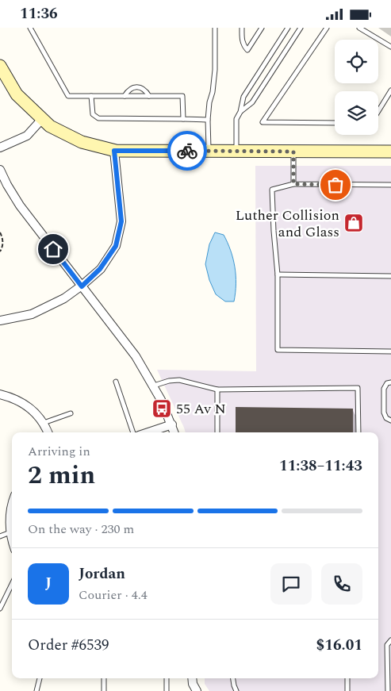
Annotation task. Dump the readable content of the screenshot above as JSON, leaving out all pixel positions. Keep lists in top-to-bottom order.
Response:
{
  "places": {
    "shop": ["Luther Collision and Glass"],
    "bus stop": ["55 Av N"]
  },
  "page": {
    "status": "11:36",
    "heading": ["2 min", "Arriving in", "11:38–11:43"],
    "panel": [
      "Jordan",
      "Courier · 4.4",
      "Order #6539",
      "$16.01"
    ],
    "bar": "On the way · 230 m",
    "round": "J"
  }
}
